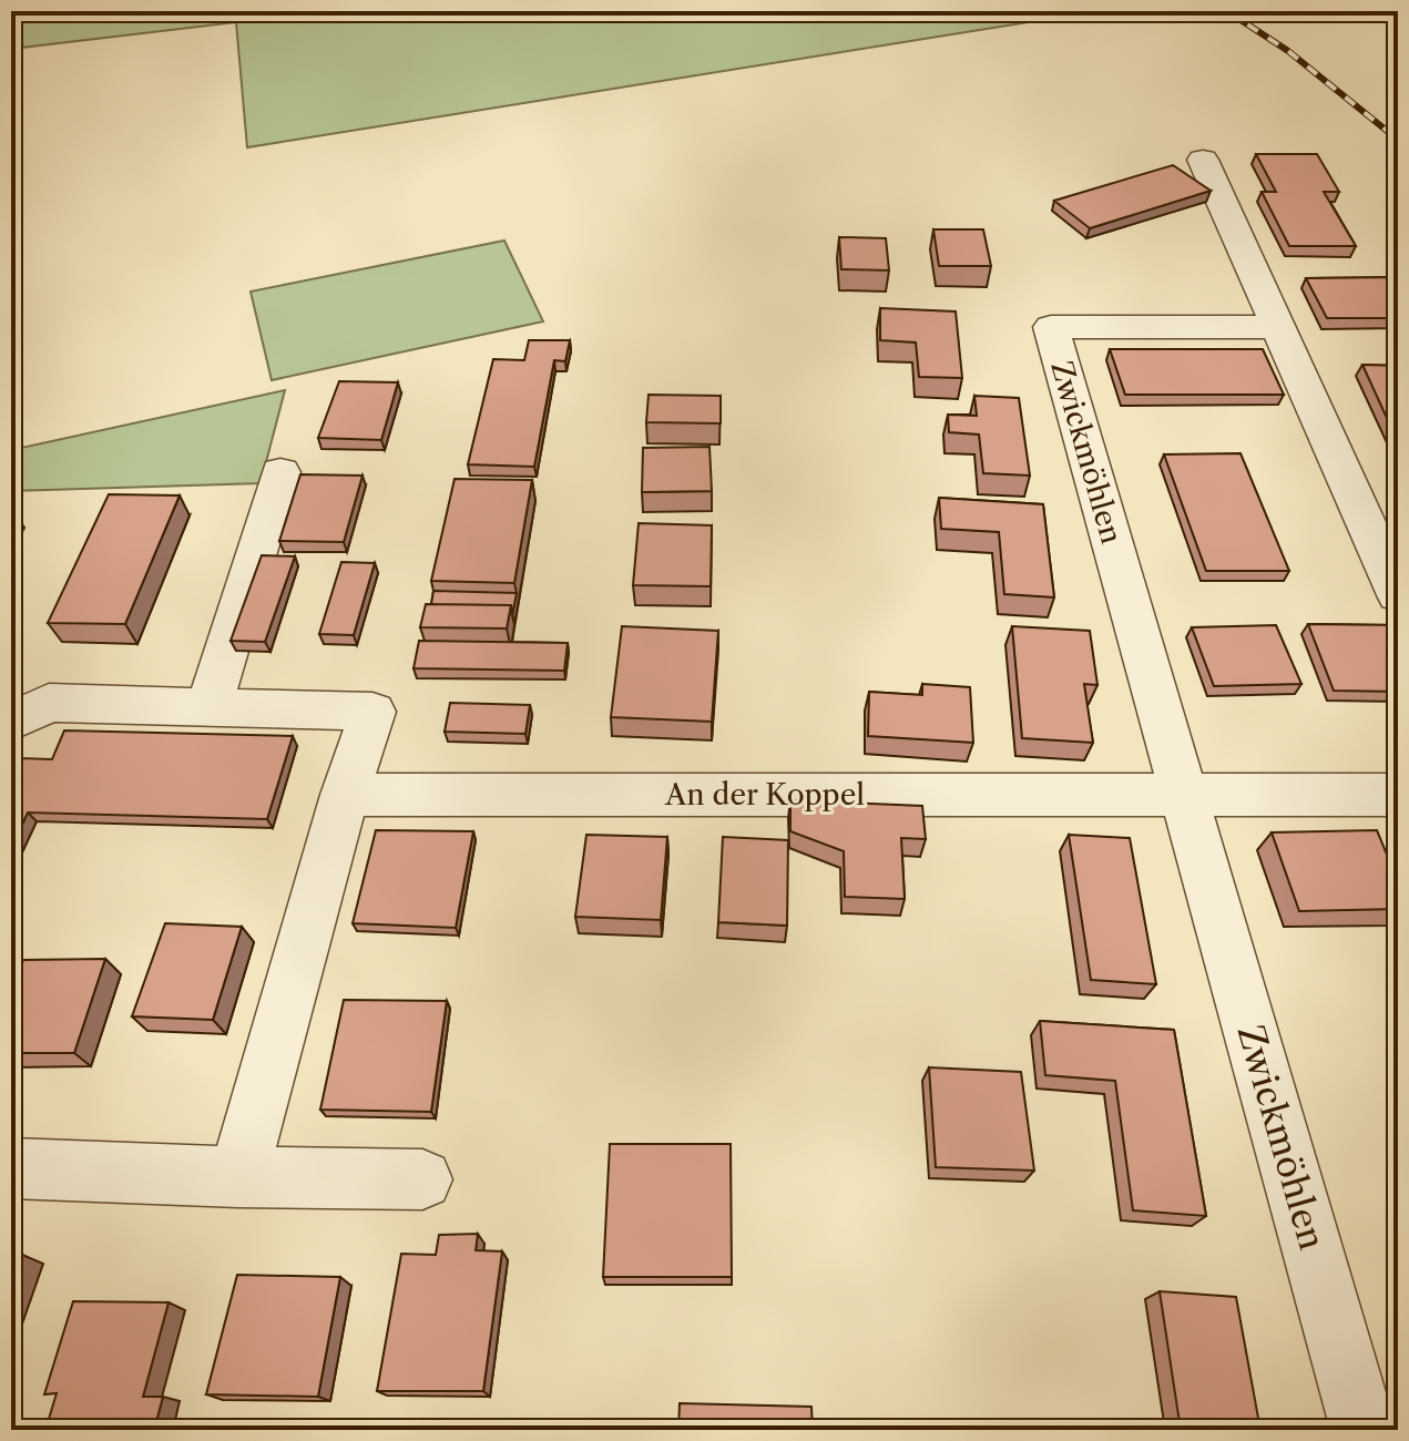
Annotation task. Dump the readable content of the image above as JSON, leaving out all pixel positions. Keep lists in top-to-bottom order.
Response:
{
  "streets": {
    "street": ["Zwickmöhlen", "An der Koppel"]
  },
  "crossings": [
    ["Zwickmöhlen", "An der Koppel"]
  ]
}
